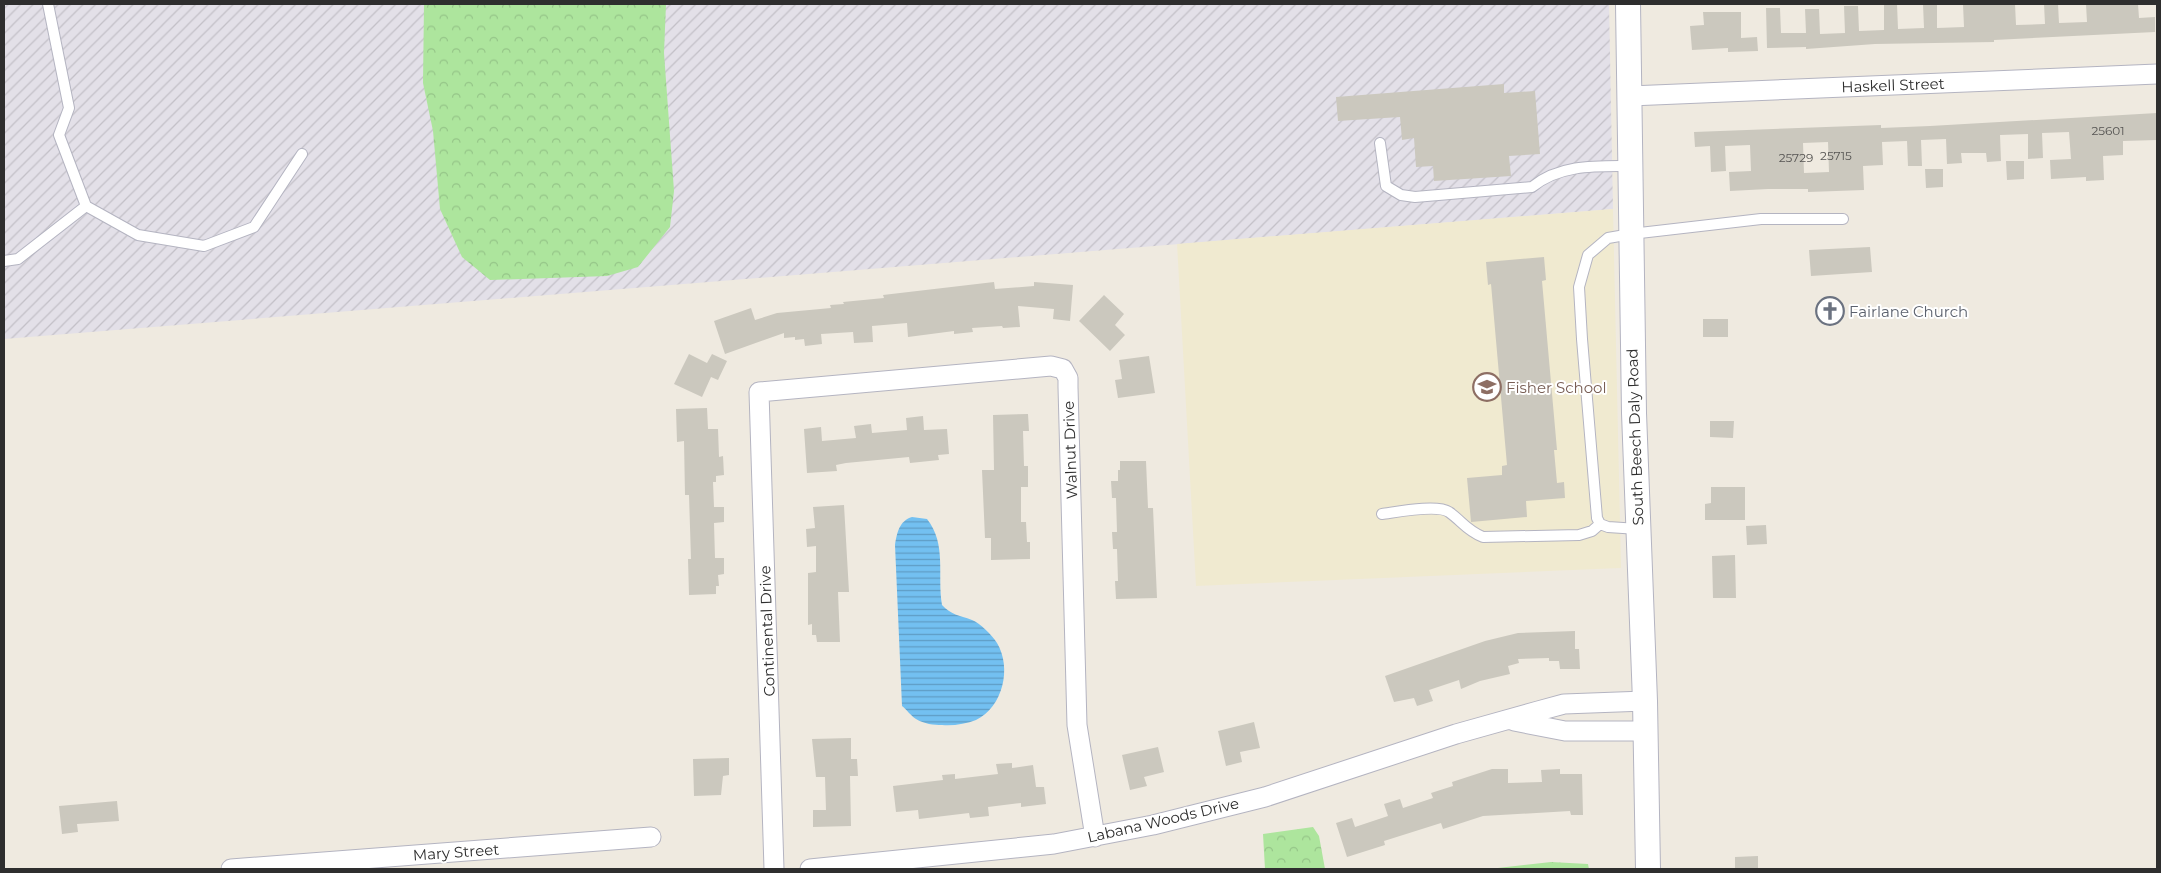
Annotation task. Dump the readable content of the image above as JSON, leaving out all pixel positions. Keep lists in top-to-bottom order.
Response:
{
  "streets": {
    "street": [
      "Haskell Street",
      "South Beech Daly Road",
      "Walnut Drive",
      "Continental Drive",
      "Labana Woods Drive",
      "Mary Street"
    ]
  },
  "crossings": [
    ["Haskell Street", "South Beech Daly Road"],
    ["South Beech Daly Road", "Labana Woods Drive"],
    ["Walnut Drive", "Continental Drive"],
    ["Walnut Drive", "Labana Woods Drive"]
  ],
  "places": {
    "church": ["Fairlane Church"],
    "school or university": ["Fisher School"]
  },
  "house_numbers": ["25601", "25715", "25729"]
}
